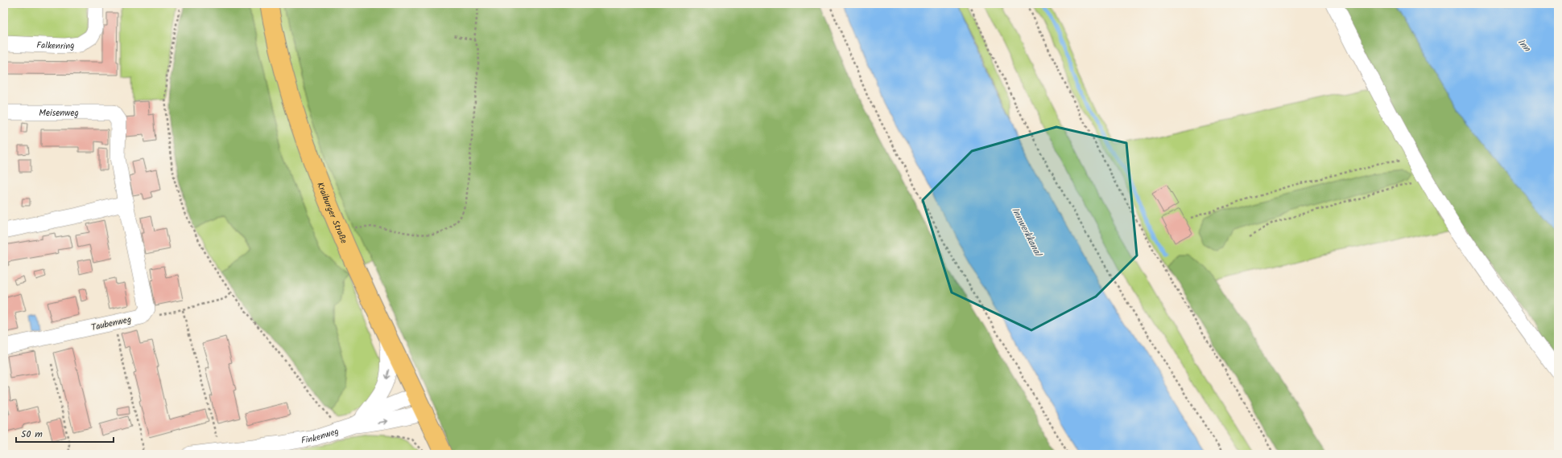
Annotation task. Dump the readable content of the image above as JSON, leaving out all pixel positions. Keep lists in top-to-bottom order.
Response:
{
  "streets": {
    "main road": ["Kraiburger Straße"],
    "street": [
      "Falkenring",
      "Meisenweg",
      "Taubenweg",
      "Finkenweg"
    ]
  },
  "crossings": [
    ["Kraiburger Straße", "Finkenweg"]
  ],
  "water": ["Inn", "Innwerkkanal"],
  "scale_bar": "50 m"
}
